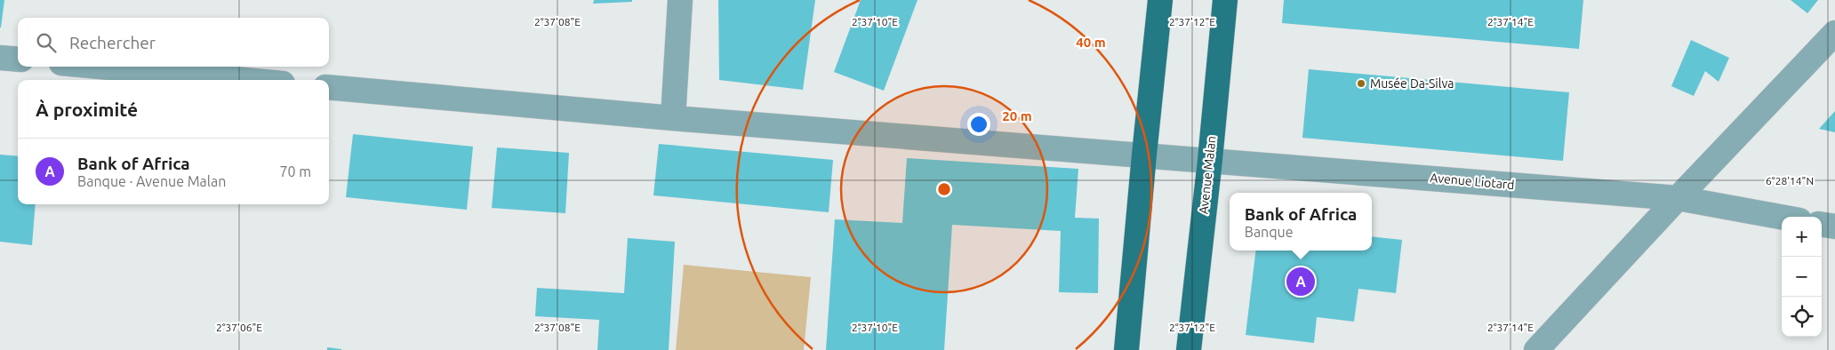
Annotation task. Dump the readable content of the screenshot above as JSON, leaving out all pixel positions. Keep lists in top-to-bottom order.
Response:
{
  "streets": {
    "main road": ["Avenue Malan"],
    "street": ["Avenue Liotard"]
  },
  "crossings": [
    ["Avenue Malan", "Avenue Liotard"]
  ],
  "places": ["Musée Da-Silva"],
  "page": {
    "search": "Rechercher",
    "heading": "À proximité",
    "list": [
      {
        "mark": "A",
        "name": "Bank of Africa",
        "note": "Banque · Avenue Malan",
        "value": "70 m"
      }
    ],
    "popup": ["Bank of Africa", "Banque"],
    "map_buttons": ["+", "−"],
    "pins": "A"
  },
  "coordinates": [
    "2°37'08\"E",
    "2°37'10\"E",
    "2°37'12\"E",
    "2°37'14\"E",
    "6°28'14\"N",
    "2°37'06\"E"
  ],
  "rings": ["40 m", "20 m"]
}
